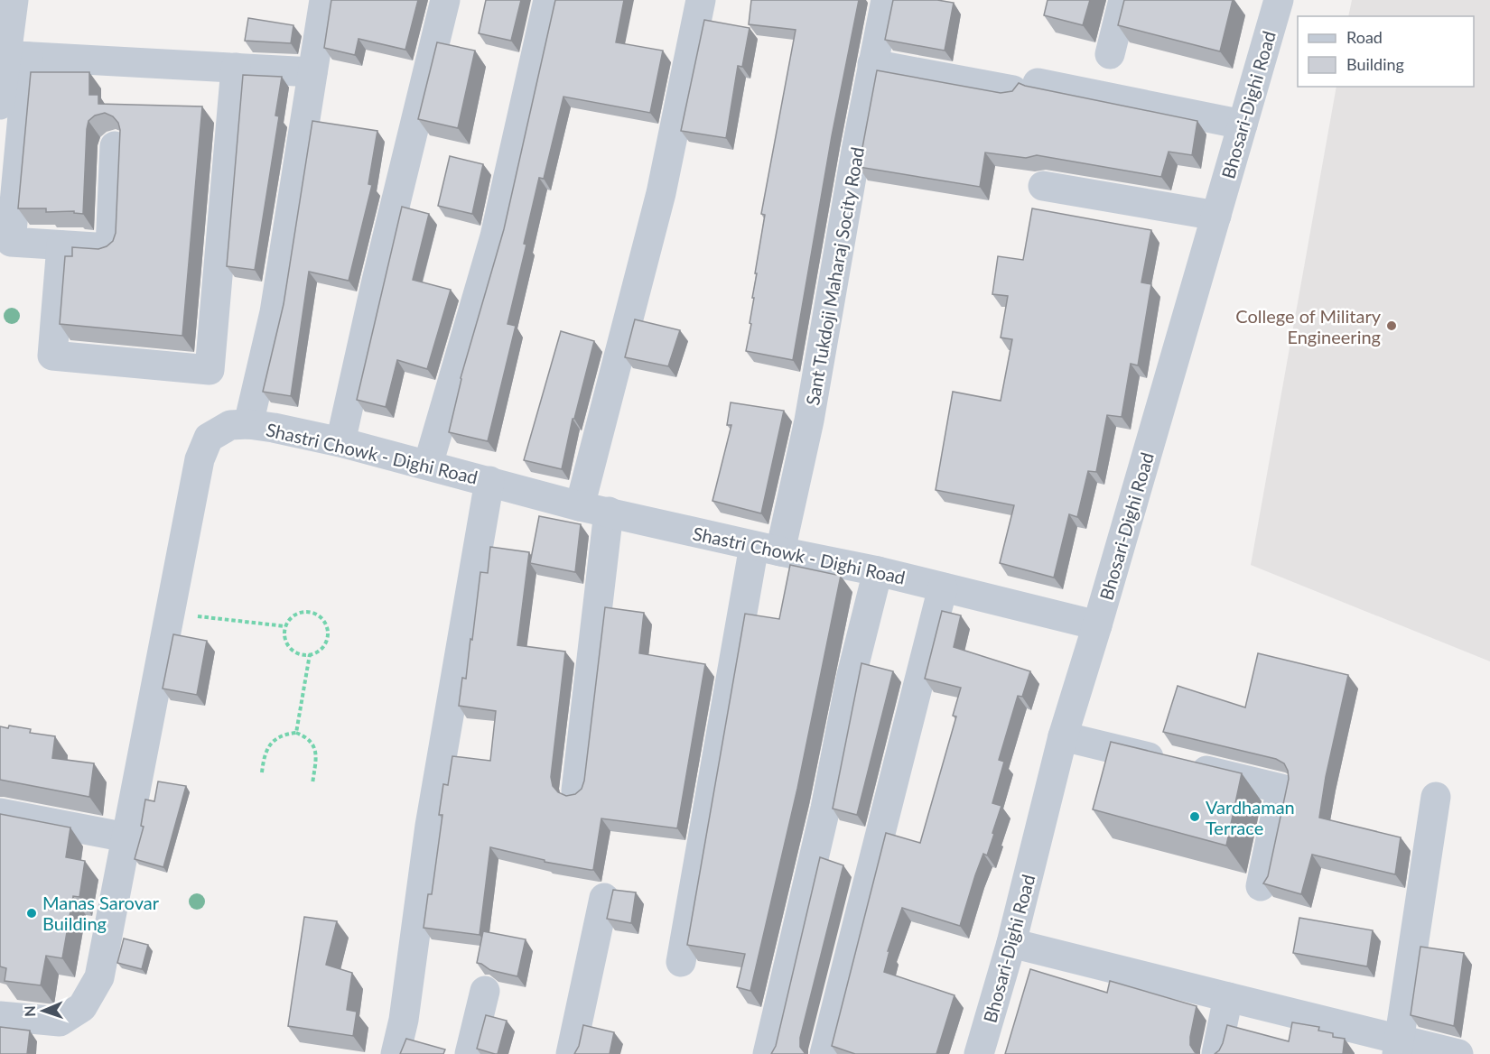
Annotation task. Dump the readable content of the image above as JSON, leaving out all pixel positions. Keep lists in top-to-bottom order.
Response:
{
  "streets": {
    "street": ["Bhosari-Dighi Road", "Sant Tukdoji Maharaj Socity Road", "Shastri Chowk - Dighi Road"]
  },
  "crossings": [
    ["Bhosari-Dighi Road", "Shastri Chowk - Dighi Road"],
    ["Sant Tukdoji Maharaj Socity Road", "Shastri Chowk - Dighi Road"]
  ],
  "places": ["College of Military Engineering", "Vardhaman Terrace", "Manas Sarovar Building"],
  "legend": ["Road", "Building"],
  "north": "left"
}
